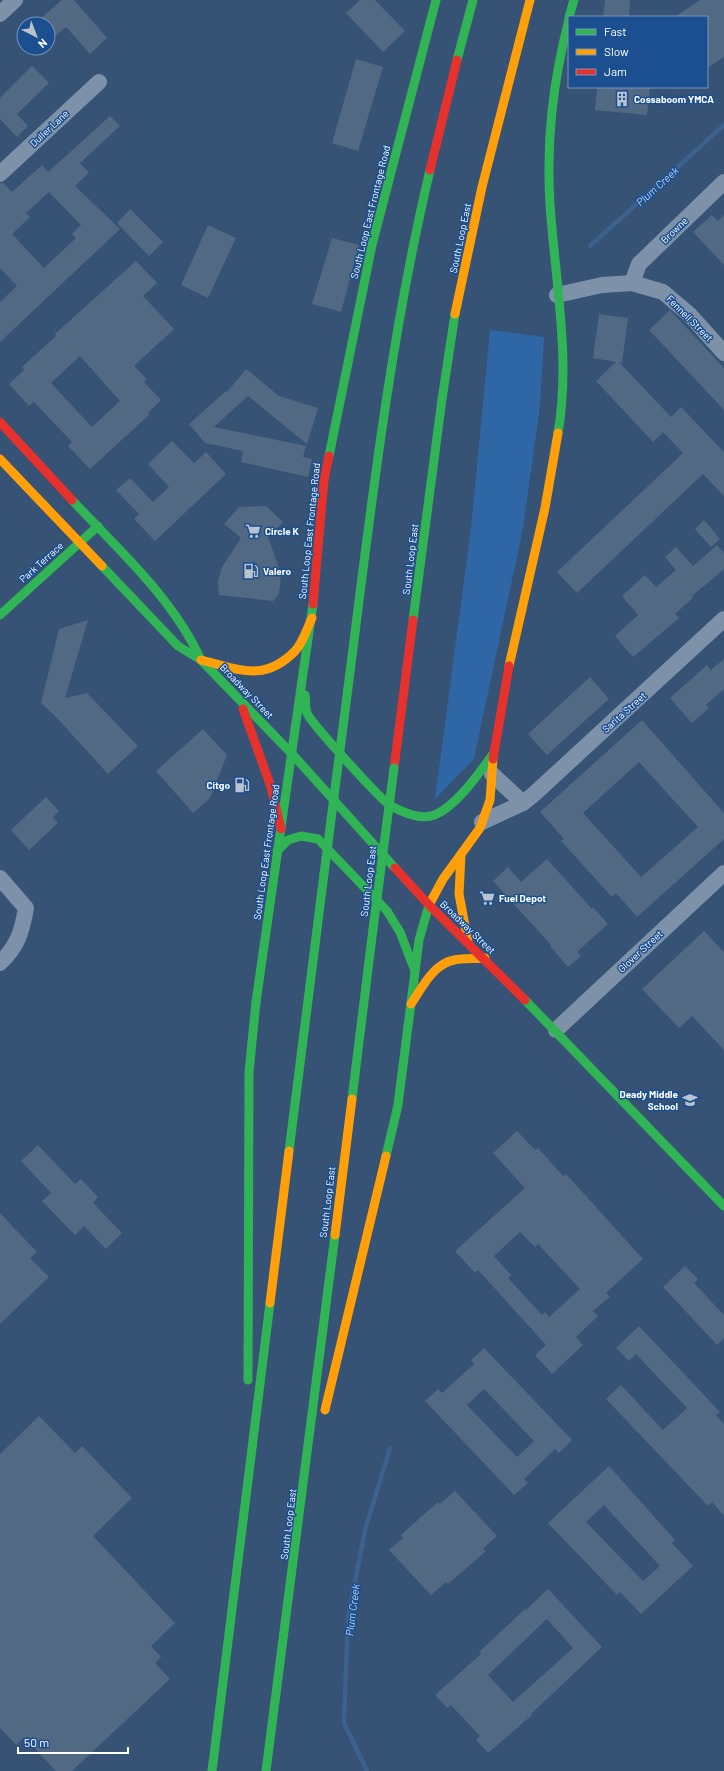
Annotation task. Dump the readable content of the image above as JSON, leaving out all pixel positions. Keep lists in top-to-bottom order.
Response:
{
  "streets": {
    "main road": [
      "South Loop East Frontage Road",
      "South Loop East",
      "Park Terrace",
      "Broadway Street"
    ],
    "street": [
      "Duller Lane",
      "Browne",
      "Fennell Street",
      "Sarita Street",
      "Glover Street"
    ]
  },
  "crossings": [
    ["South Loop East Frontage Road", "Broadway Street"],
    ["Browne", "Fennell Street"],
    ["Park Terrace", "Broadway Street"],
    ["Broadway Street", "Glover Street"]
  ],
  "water": ["Plum Creek"],
  "places": {
    "building": ["Cossaboom YMCA"],
    "supermarket": ["Circle K", "Fuel Depot"],
    "fuel station": ["Valero", "Citgo"],
    "school or university": ["Deady Middle School"]
  },
  "legend": ["Fast", "Slow", "Jam"],
  "scale_bar": "50 m",
  "north": "bottom right"
}
